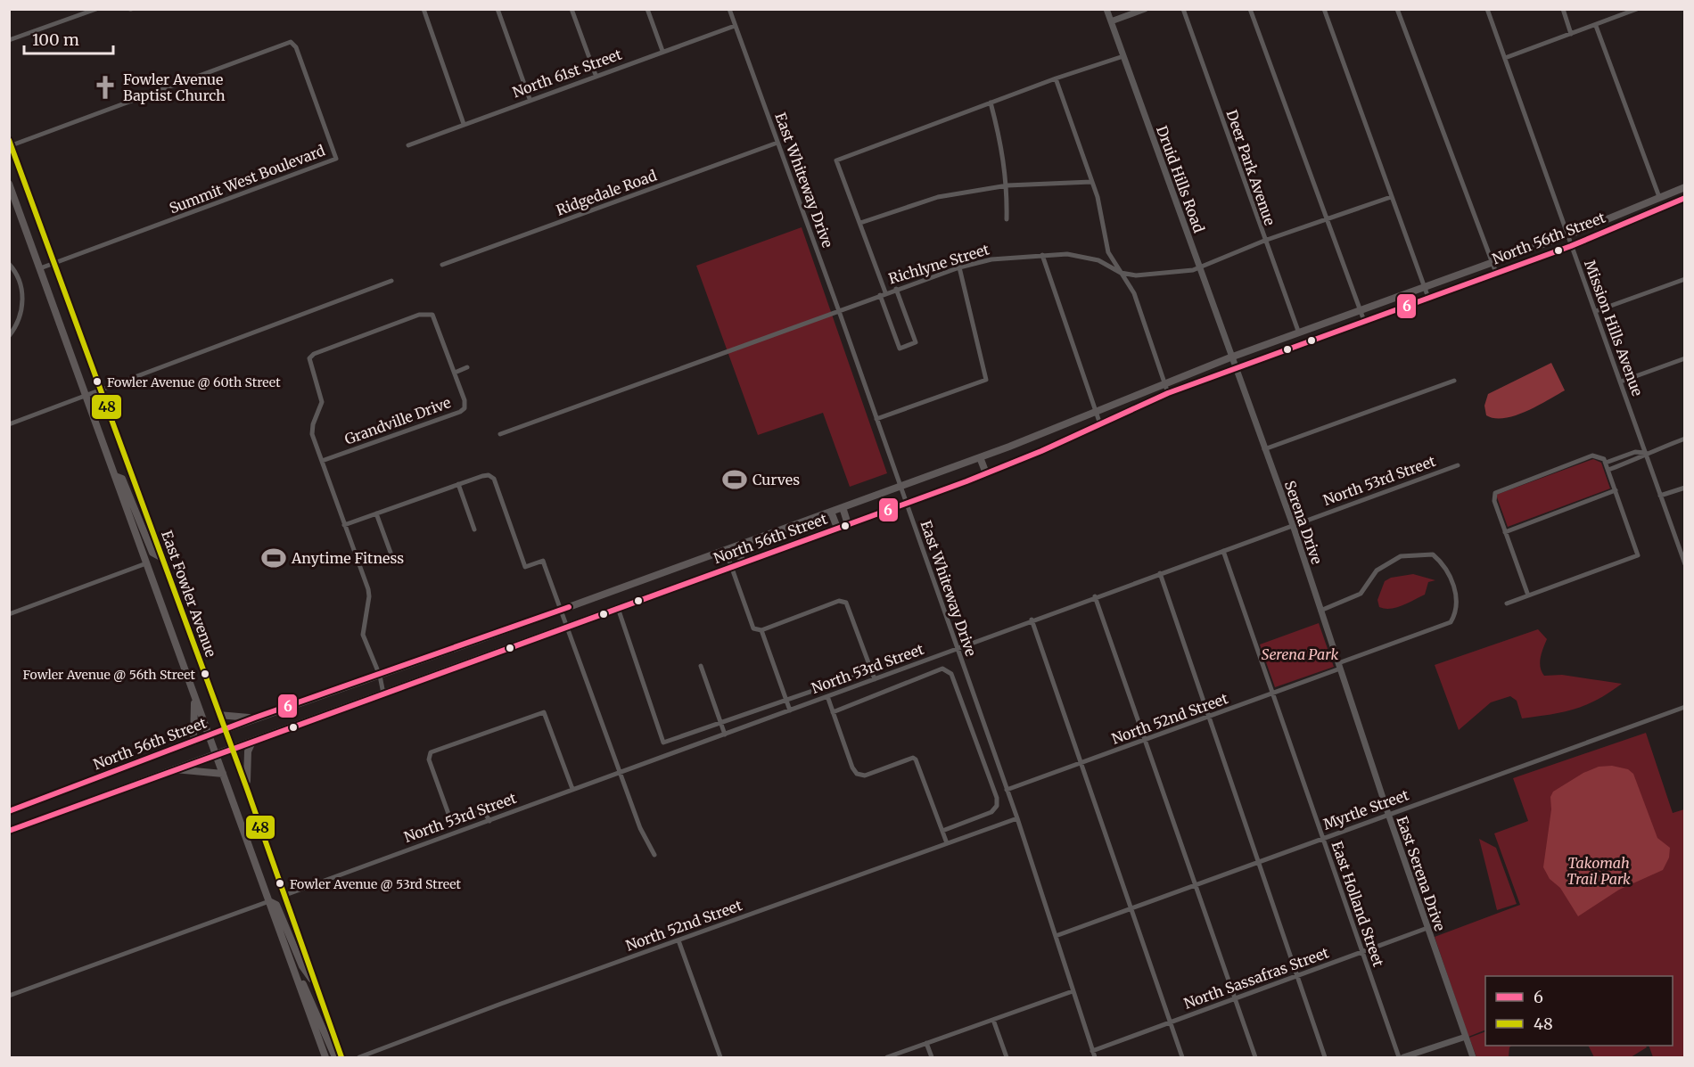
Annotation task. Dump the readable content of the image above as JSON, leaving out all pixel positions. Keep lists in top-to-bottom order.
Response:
{
  "streets": {
    "main road": ["North 56th Street", "East Fowler Avenue"],
    "street": [
      "North 61st Street",
      "Deer Park Avenue",
      "Summit West Boulevard",
      "Druid Hills Road",
      "East Whiteway Drive",
      "Ridgedale Road",
      "Richlyne Street",
      "Mission Hills Avenue",
      "Grandville Drive",
      "North 53rd Street",
      "Serena Drive",
      "North 52nd Street",
      "Myrtle Street",
      "East Serena Drive",
      "East Holland Street",
      "North Sassafras Street"
    ]
  },
  "crossings": [
    ["North 61st Street", "East Whiteway Drive"],
    ["Deer Park Avenue", "North 56th Street"],
    ["Deer Park Avenue", "Richlyne Street"],
    ["Summit West Boulevard", "East Fowler Avenue"],
    ["Druid Hills Road", "North 56th Street"],
    ["Druid Hills Road", "Richlyne Street"],
    ["Druid Hills Road", "Serena Drive"],
    ["East Whiteway Drive", "Ridgedale Road"],
    ["East Whiteway Drive", "North 56th Street"],
    ["East Whiteway Drive", "Richlyne Street"],
    ["East Whiteway Drive", "North 53rd Street"],
    ["East Whiteway Drive", "North 52nd Street"],
    ["East Whiteway Drive", "Myrtle Street"],
    ["East Whiteway Drive", "North Sassafras Street"],
    ["North 56th Street", "Mission Hills Avenue"],
    ["North 56th Street", "Grandville Drive"],
    ["North 56th Street", "Serena Drive"],
    ["North 56th Street", "East Fowler Avenue"],
    ["North 53rd Street", "Serena Drive"],
    ["North 53rd Street", "East Fowler Avenue"],
    ["North 53rd Street", "East Holland Street"],
    ["Serena Drive", "North 52nd Street"],
    ["Serena Drive", "East Serena Drive"],
    ["North 52nd Street", "East Holland Street"],
    ["Myrtle Street", "East Serena Drive"],
    ["Myrtle Street", "East Holland Street"],
    ["East Serena Drive", "North Sassafras Street"],
    ["East Holland Street", "North Sassafras Street"]
  ],
  "parks": ["Serena Park", "Takomah Trail Park"],
  "places": {
    "church": ["Fowler Avenue Baptist Church"],
    "other": ["Fowler Avenue @ 60th Street", "Fowler Avenue @ 56th Street", "Fowler Avenue @ 53rd Street"],
    "sports": ["Curves", "Anytime Fitness"]
  },
  "lines": ["transit line 48", "transit line 6"],
  "legend": ["6", "48"],
  "scale_bar": "100 m"
}
